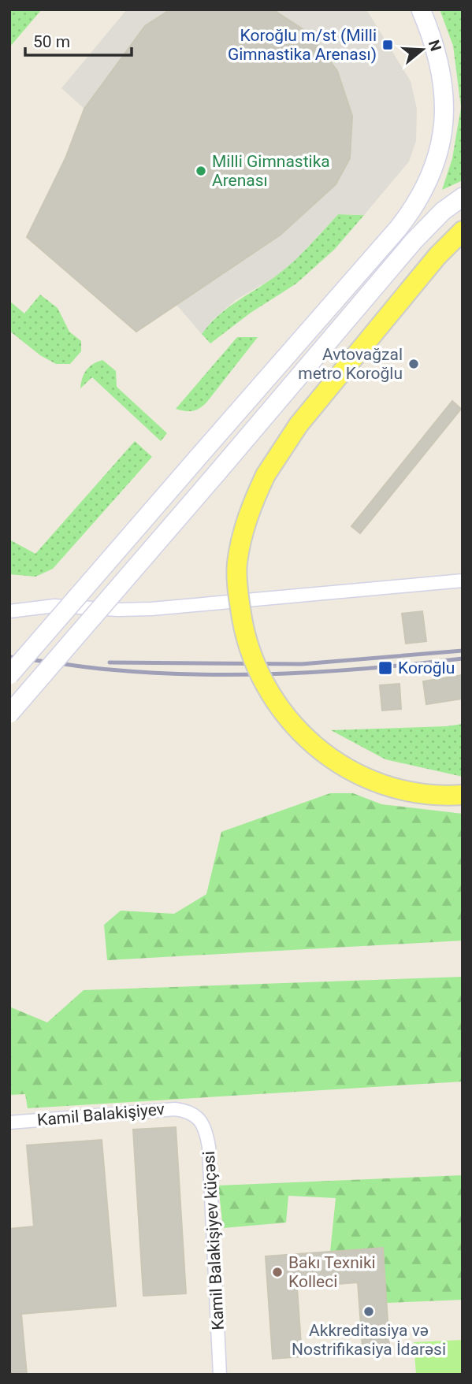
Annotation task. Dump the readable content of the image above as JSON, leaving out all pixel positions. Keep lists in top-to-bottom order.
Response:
{
  "streets": {
    "street": ["Kamil Balakişiyev", "Kamil Balakişiyev küçəsi"]
  },
  "crossings": [
    ["Kamil Balakişiyev", "Kamil Balakişiyev küçəsi"]
  ],
  "places": {
    "transit": ["Koroğlu m/st (Milli Gimnastika Arenası)", "Koroğlu"],
    "other": [
      "Milli Gimnastika Arenası",
      "Avtovağzal metro Koroğlu",
      "Bakı Texniki Kolleci",
      "Akkreditasiya və Nostrifikasiya İdarəsi"
    ]
  },
  "scale_bar": "50 m",
  "north": "right"
}
